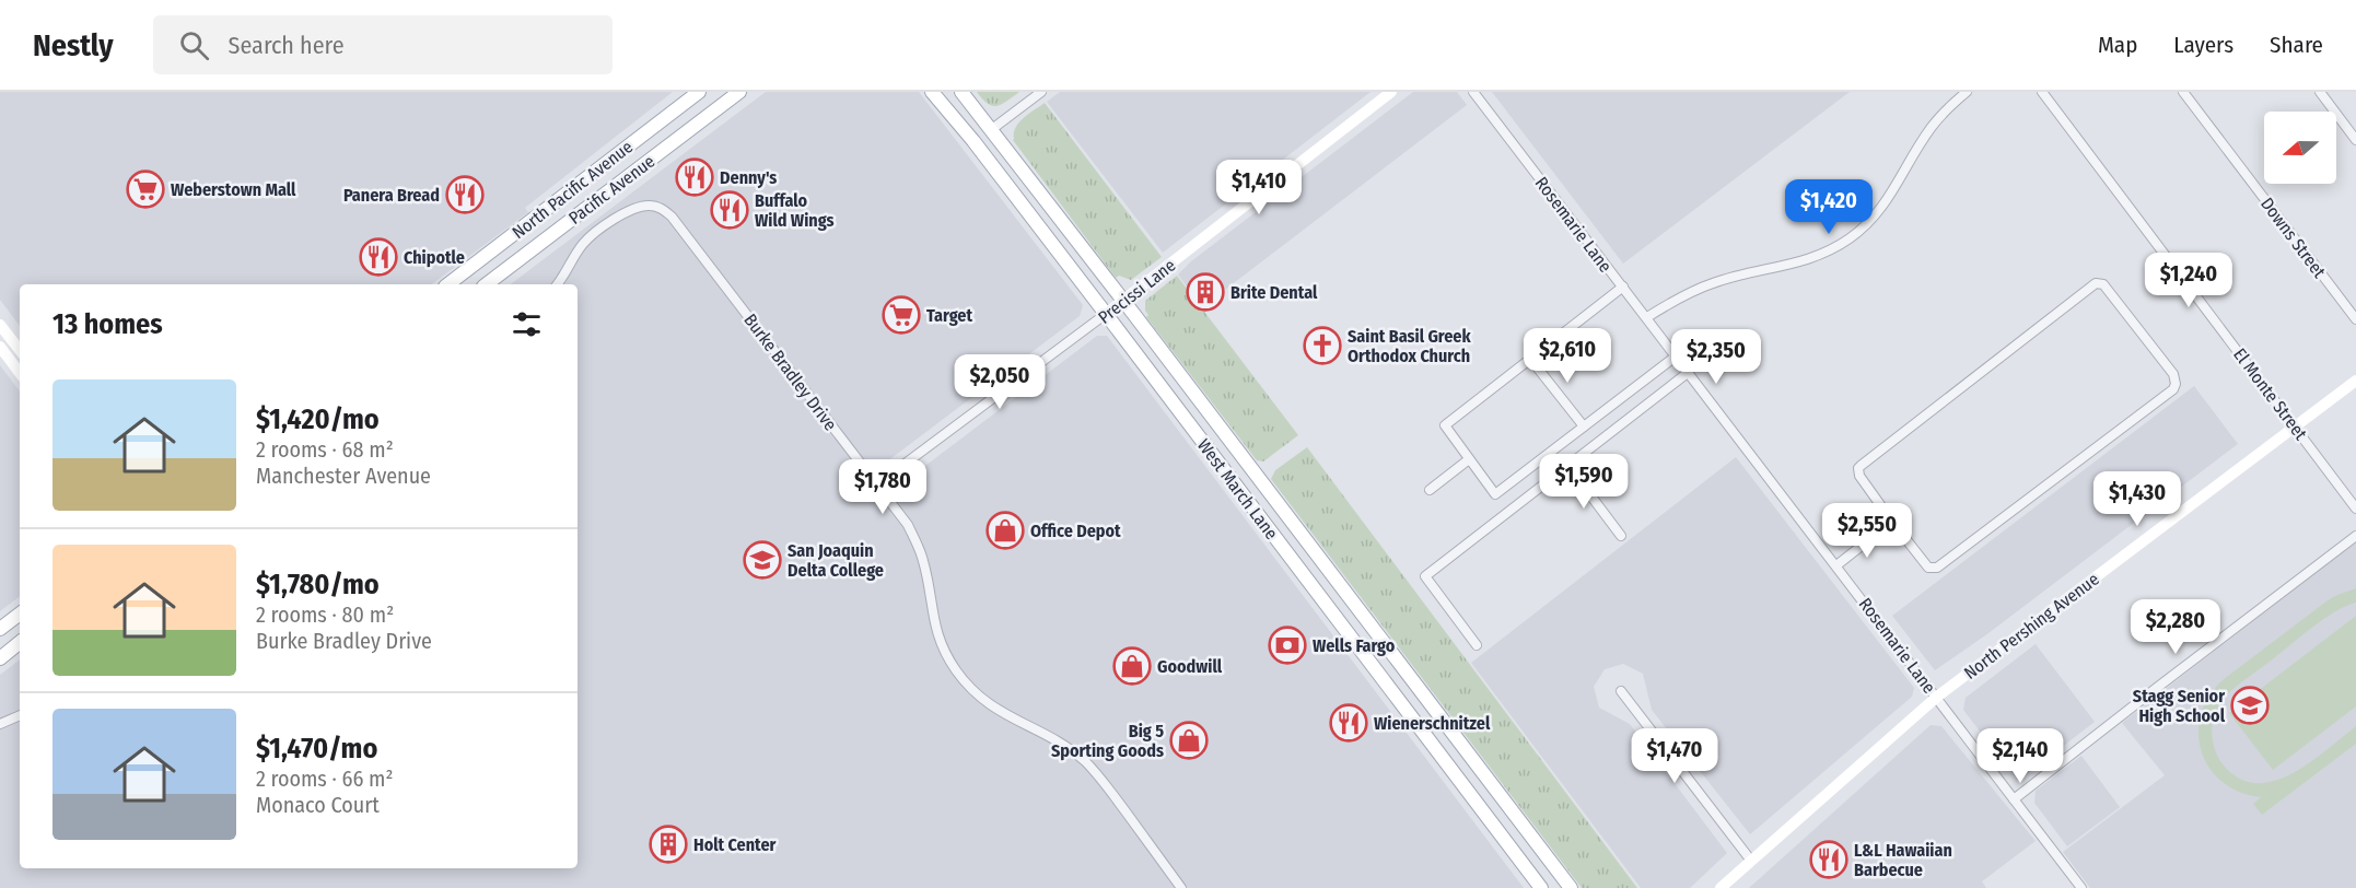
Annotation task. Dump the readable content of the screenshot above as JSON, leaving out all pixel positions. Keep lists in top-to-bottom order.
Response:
{
  "streets": {
    "main road": [
      "North Pacific Avenue",
      "Pacific Avenue",
      "Precissi Lane",
      "West March Lane",
      "North Pershing Avenue"
    ],
    "street": [
      "Rosemarie Lane",
      "Downs Street",
      "Burke Bradley Drive",
      "El Monte Street"
    ]
  },
  "crossings": [
    ["Rosemarie Lane", "North Pershing Avenue"],
    ["Precissi Lane", "Burke Bradley Drive"],
    ["Precissi Lane", "West March Lane"],
    ["El Monte Street", "North Pershing Avenue"]
  ],
  "places": {
    "restaurant": [
      "Denny's",
      "Panera Bread",
      "Buffalo Wild Wings",
      "Chipotle",
      "Wienerschnitzel",
      "L&L Hawaiian Barbecue"
    ],
    "supermarket": ["Weberstown Mall", "Target"],
    "building": ["Brite Dental", "Holt Center"],
    "church": ["Saint Basil Greek Orthodox Church"],
    "shop": ["Office Depot", "Goodwill", "Big 5 Sporting Goods"],
    "school or university": ["San Joaquin Delta College", "Stagg Senior High School"],
    "bank": ["Wells Fargo"]
  },
  "north": "left",
  "page": {
    "header": "Nestly",
    "search": "Search here",
    "nav": ["Map", "Layers", "Share"],
    "price": [
      "$1,410",
      "$1,420",
      "$1,240",
      "$2,610",
      "$2,350",
      "$2,050",
      "$1,590",
      "$1,780",
      "$1,430",
      "$2,550",
      "$2,280",
      "$1,470",
      "$2,140"
    ],
    "heading": "13 homes",
    "list": [
      {
        "name": "$1,420/mo",
        "note": "2 rooms · 68 m² · Manchester Avenue"
      },
      {
        "name": "$1,780/mo",
        "note": "2 rooms · 80 m² · Burke Bradley Drive"
      },
      {
        "name": "$1,470/mo",
        "note": "2 rooms · 66 m² · Monaco Court"
      }
    ]
  }
}
